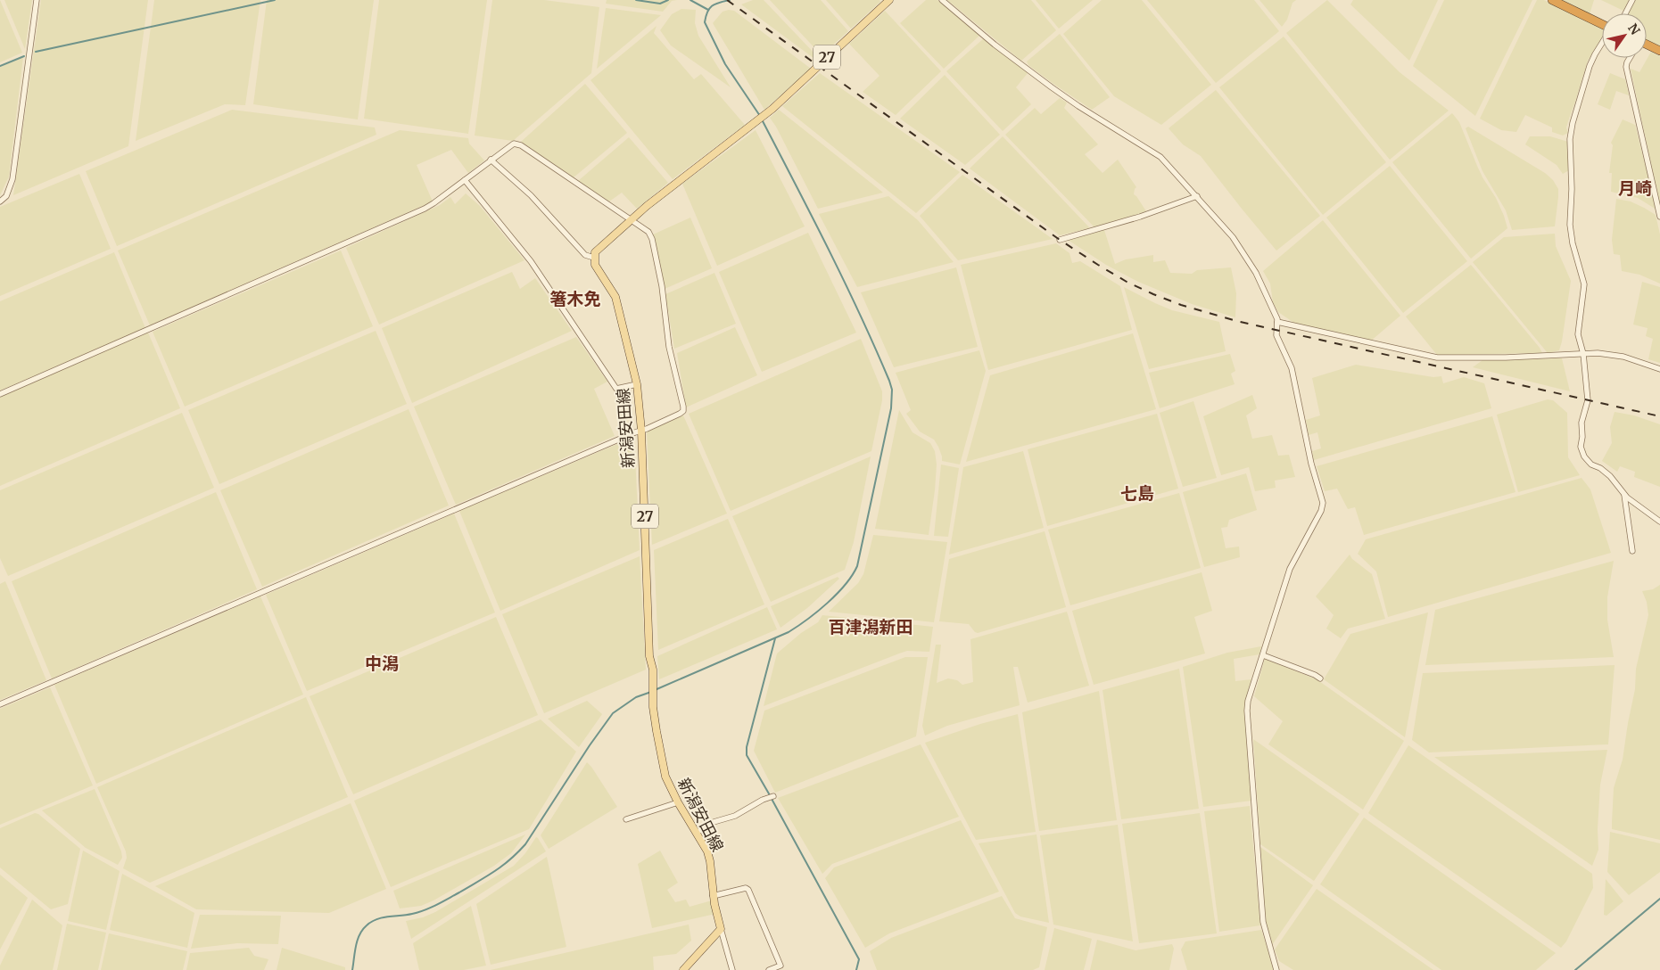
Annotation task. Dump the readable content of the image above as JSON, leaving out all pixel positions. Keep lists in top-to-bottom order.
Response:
{
  "streets": {
    "main road": ["27", "新潟安田線"]
  },
  "crossings": [
    ["27", "新潟安田線"]
  ],
  "districts": [
    "月崎",
    "箸木免",
    "七島",
    "百津潟新田",
    "中潟"
  ],
  "north": "top right"
}
